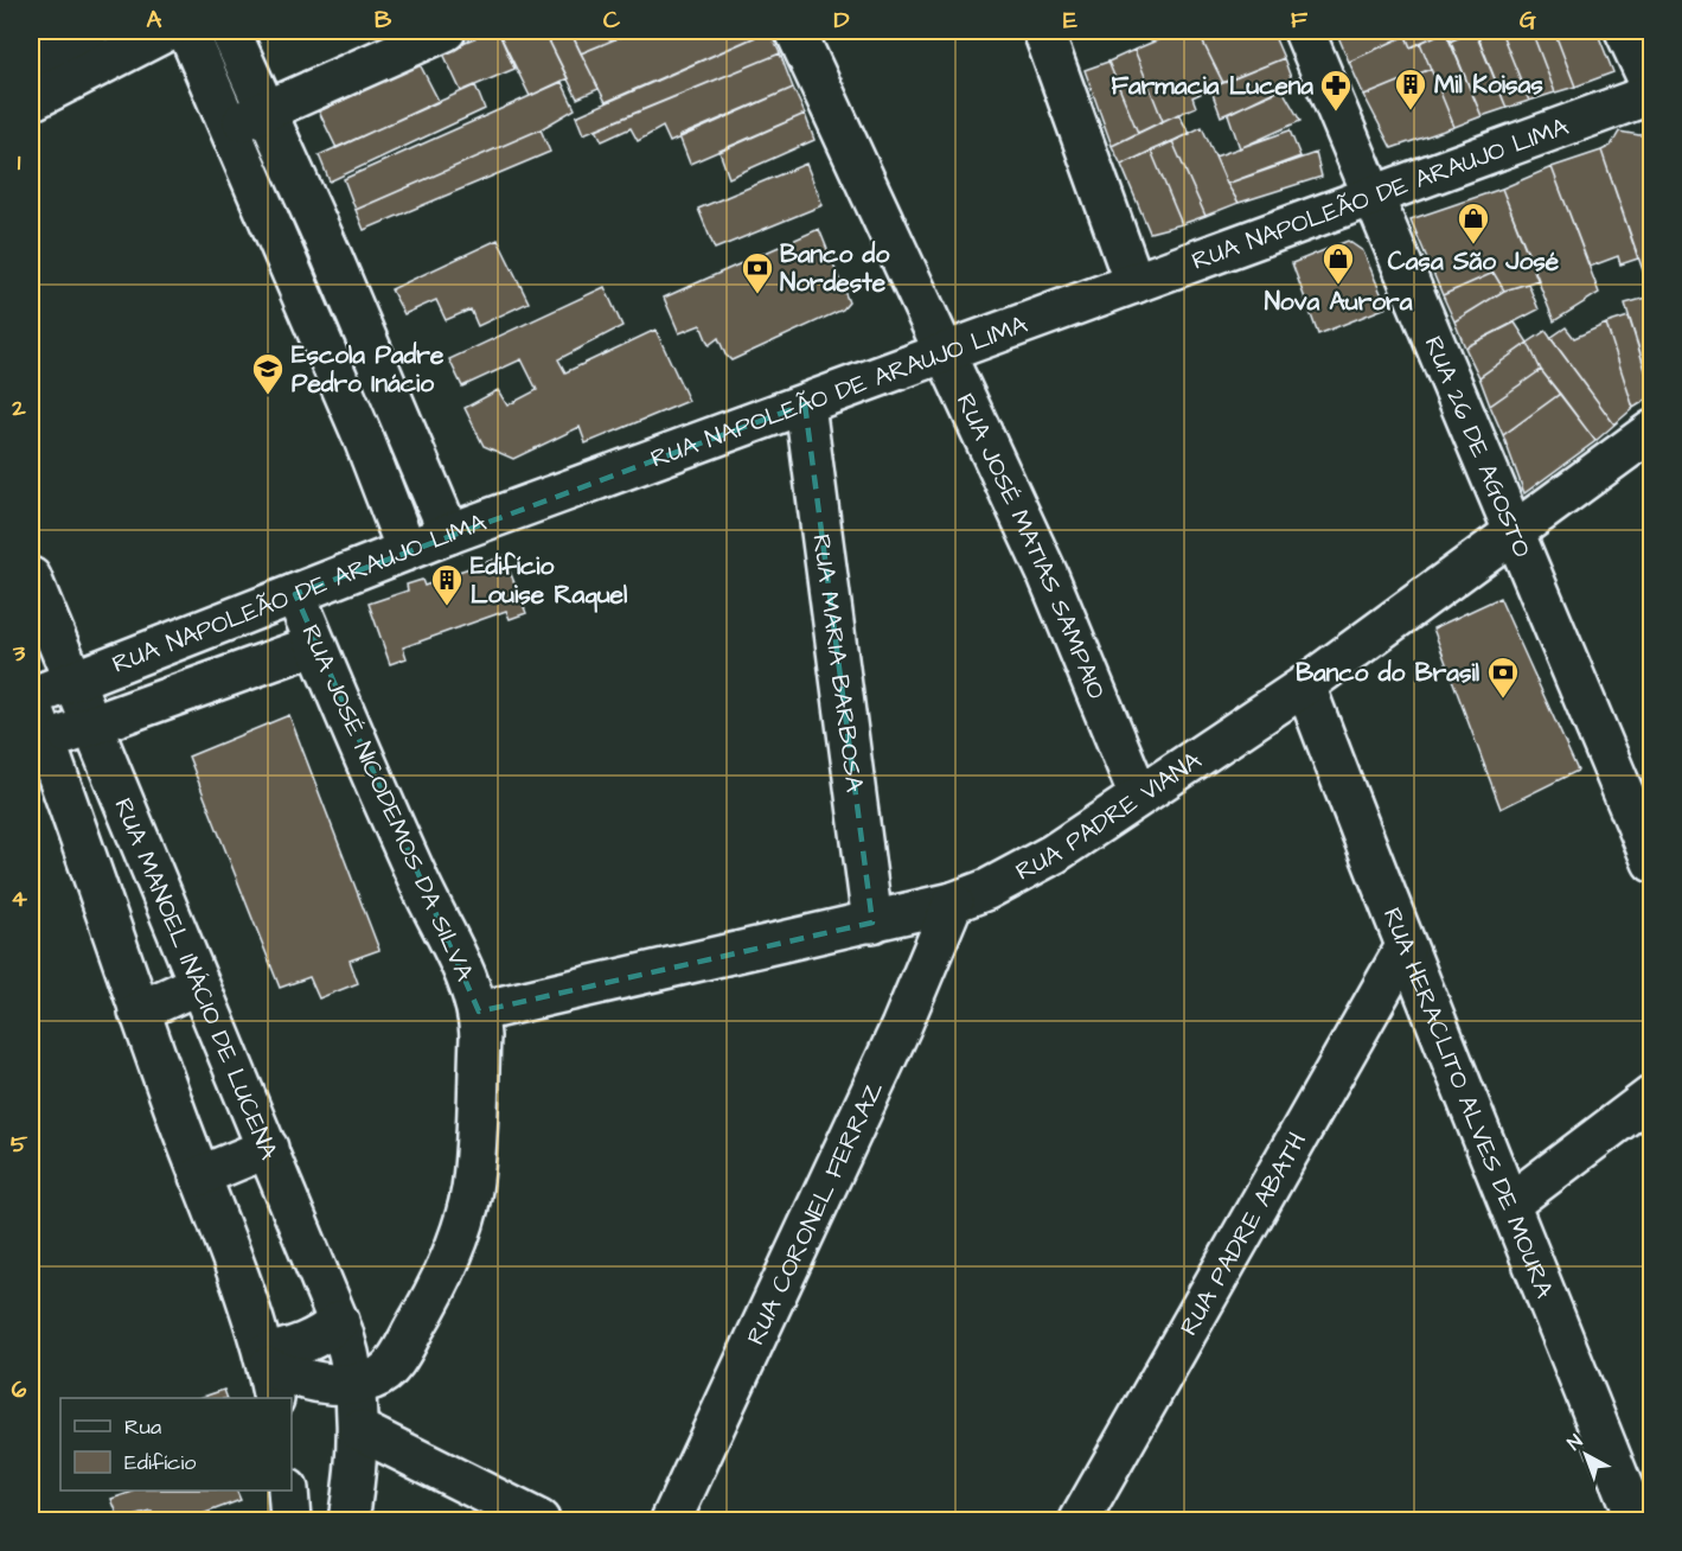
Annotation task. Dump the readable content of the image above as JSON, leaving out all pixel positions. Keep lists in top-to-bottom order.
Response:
{
  "streets": {
    "street": [
      "RUA NAPOLEÃO DE ARAUJO LIMA",
      "RUA 26 DE AGOSTO",
      "RUA JOSÉ MATIAS SAMPAIO",
      "RUA MARIA BARBOSA",
      "RUA JOSÉ NICODEMOS DA SILVA",
      "RUA PADRE VIANA",
      "RUA MANOEL INÁCIO DE LUCENA",
      "RUA HERACLITO ALVES DE MOURA",
      "RUA CORONEL FERRAZ",
      "RUA PADRE ABATH"
    ]
  },
  "crossings": [
    ["RUA NAPOLEÃO DE ARAUJO LIMA", "RUA 26 DE AGOSTO"],
    ["RUA NAPOLEÃO DE ARAUJO LIMA", "RUA JOSÉ MATIAS SAMPAIO"],
    ["RUA NAPOLEÃO DE ARAUJO LIMA", "RUA MARIA BARBOSA"],
    ["RUA NAPOLEÃO DE ARAUJO LIMA", "RUA JOSÉ NICODEMOS DA SILVA"],
    ["RUA NAPOLEÃO DE ARAUJO LIMA", "RUA MANOEL INÁCIO DE LUCENA"],
    ["RUA 26 DE AGOSTO", "RUA PADRE VIANA"],
    ["RUA JOSÉ MATIAS SAMPAIO", "RUA PADRE VIANA"],
    ["RUA MARIA BARBOSA", "RUA PADRE VIANA"],
    ["RUA JOSÉ NICODEMOS DA SILVA", "RUA PADRE VIANA"],
    ["RUA PADRE VIANA", "RUA HERACLITO ALVES DE MOURA"],
    ["RUA PADRE VIANA", "RUA CORONEL FERRAZ"],
    ["RUA HERACLITO ALVES DE MOURA", "RUA PADRE ABATH"]
  ],
  "places": {
    "building": ["Mil Koisas", "Edifício Louise Raquel"],
    "pharmacy": ["Farmacia Lucena"],
    "shop": ["Casa São José", "Nova Aurora"],
    "bank": ["Banco do Nordeste", "Banco do Brasil"],
    "school or university": ["Escola Padre Pedro Inácio"]
  },
  "legend": ["Rua", "Edifício"],
  "north": "top left",
  "grid": {
    "columns": [
      "A",
      "B",
      "C",
      "D",
      "E",
      "F",
      "G"
    ],
    "rows": [
      "1",
      "2",
      "3",
      "4",
      "5",
      "6"
    ]
  }
}
